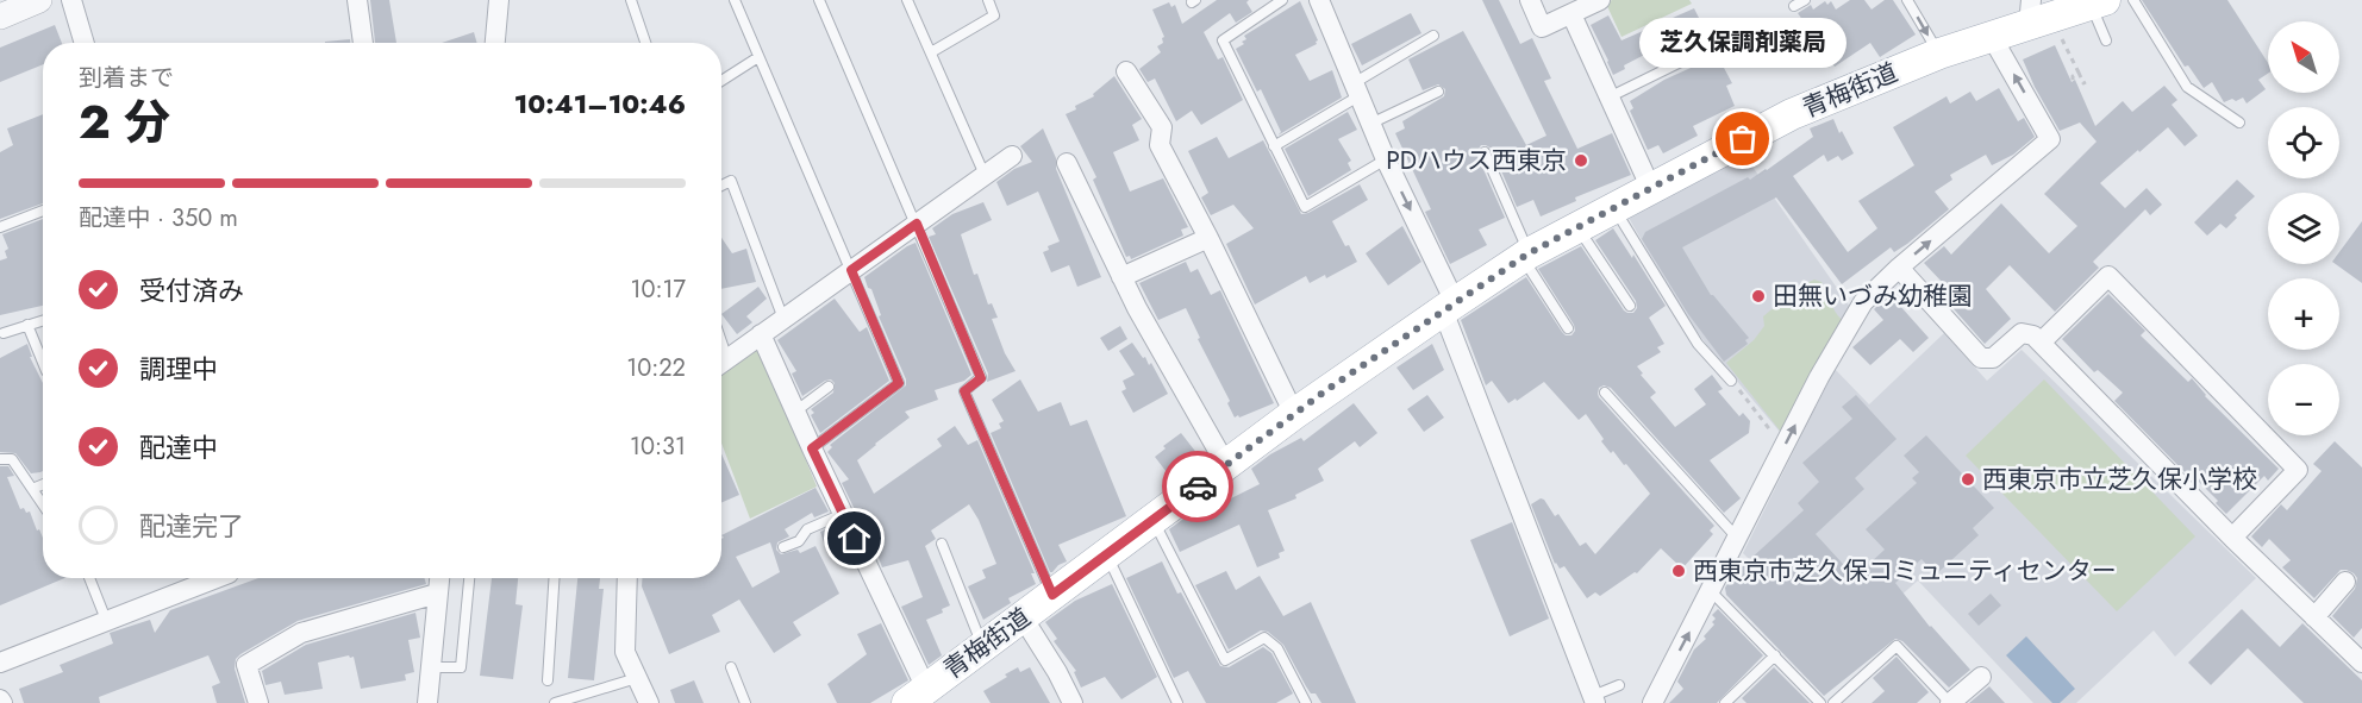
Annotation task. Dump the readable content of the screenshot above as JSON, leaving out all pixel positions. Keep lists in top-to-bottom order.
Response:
{
  "streets": {
    "main road": ["青梅街道"]
  },
  "places": [
    "芝久保調剤薬局",
    "PDハウス西東京",
    "田無いづみ幼稚園",
    "西東京市立芝久保小学校",
    "西東京市芝久保コミュニティセンター"
  ],
  "north": "top left",
  "page": {
    "bubble": "芝久保調剤薬局",
    "map_buttons": ["+", "−"],
    "heading": ["2 分", "到着まで", "10:41–10:46"],
    "bar": "配達中 · 350 m",
    "list": [
      ["受付済み", "10:17"],
      ["調理中", "10:22"],
      ["配達中", "10:31"],
      "配達完了"
    ]
  }
}
